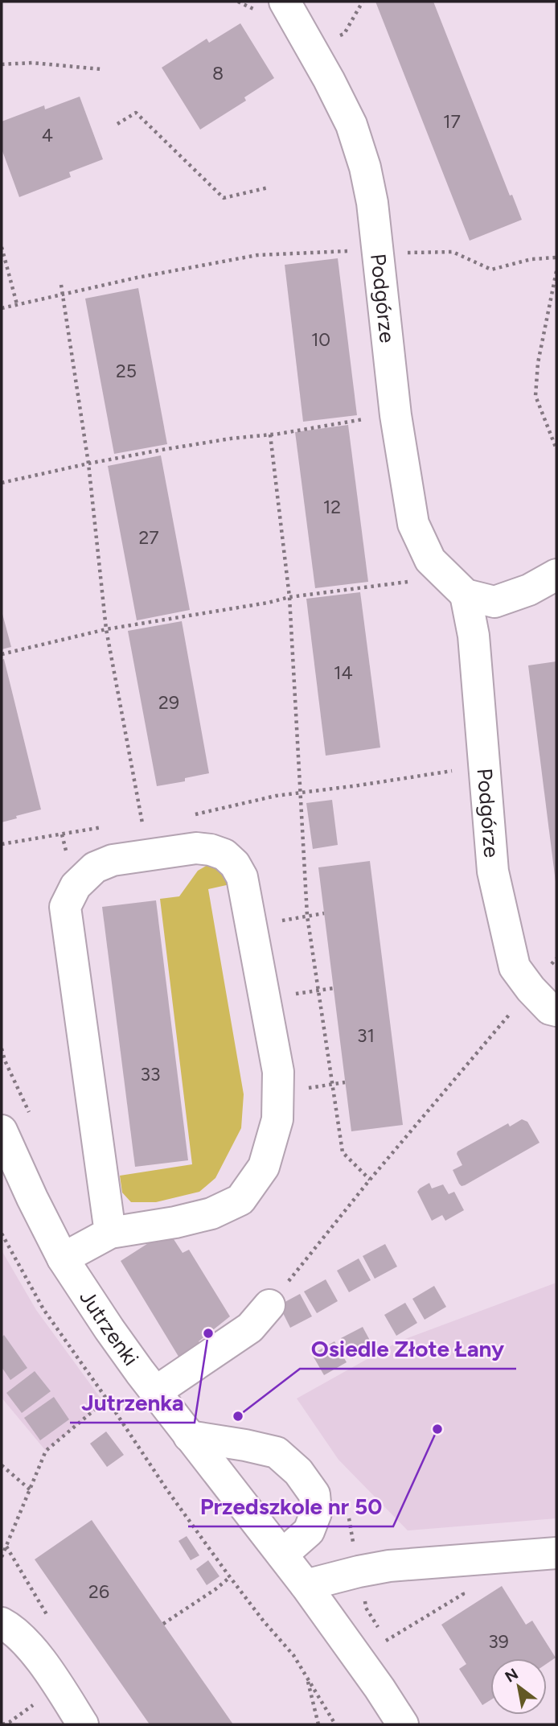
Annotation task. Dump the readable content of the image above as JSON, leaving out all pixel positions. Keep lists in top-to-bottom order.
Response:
{
  "streets": {
    "street": ["Podgórze", "Jutrzenki"]
  },
  "places": ["Jutrzenka", "Osiedle Złote Łany", "Przedszkole nr 50"],
  "house_numbers": [
    "8",
    "17",
    "4",
    "10",
    "25",
    "12",
    "27",
    "14",
    "29",
    "31",
    "33",
    "26",
    "39"
  ],
  "north": "top left"
}
